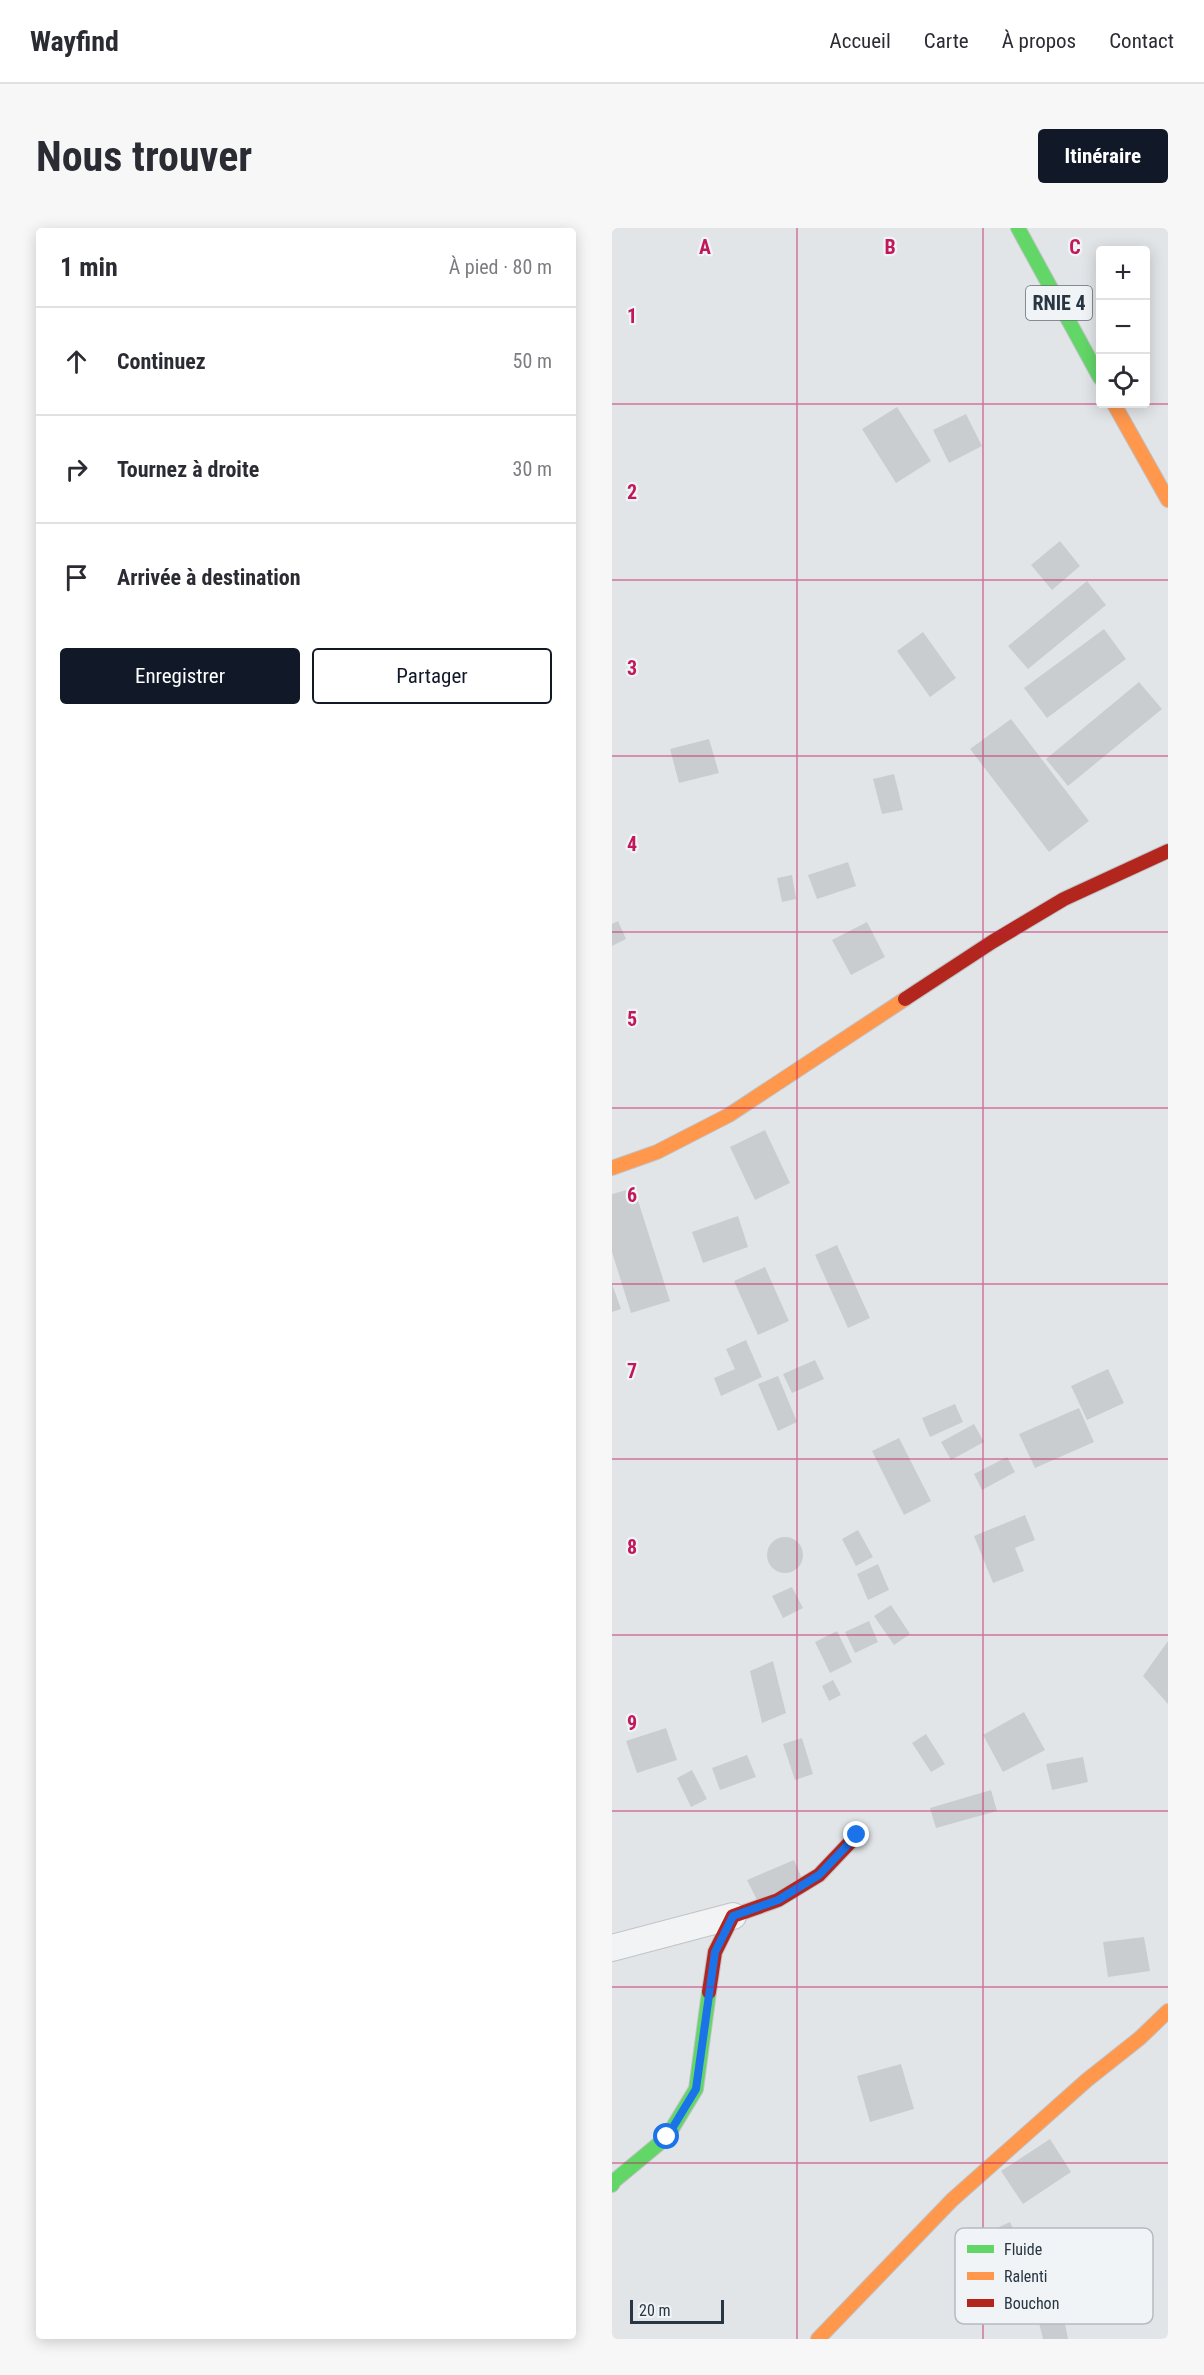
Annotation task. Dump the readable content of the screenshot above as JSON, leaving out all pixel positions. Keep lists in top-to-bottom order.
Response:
{
  "streets": {
    "street": ["RNIE 4"]
  },
  "legend": ["Fluide", "Ralenti", "Bouchon"],
  "scale_bar": "20 m",
  "page": {
    "header": "Wayfind",
    "nav": [
      "Accueil",
      "Carte",
      "À propos",
      "Contact"
    ],
    "buttons": [
      "Itinéraire",
      ["Enregistrer", "Partager"]
    ],
    "title": "Nous trouver",
    "heading": ["1 min", "À pied · 80 m"],
    "map_buttons": ["+", "−"],
    "list": [
      ["Continuez", "50 m"],
      ["Tournez à droite", "30 m"],
      "Arrivée à destination"
    ],
    "scale": "20 m"
  },
  "grid": {
    "columns": ["A", "B", "C"],
    "rows": [
      "1",
      "2",
      "3",
      "4",
      "5",
      "6",
      "7",
      "8",
      "9"
    ]
  }
}
